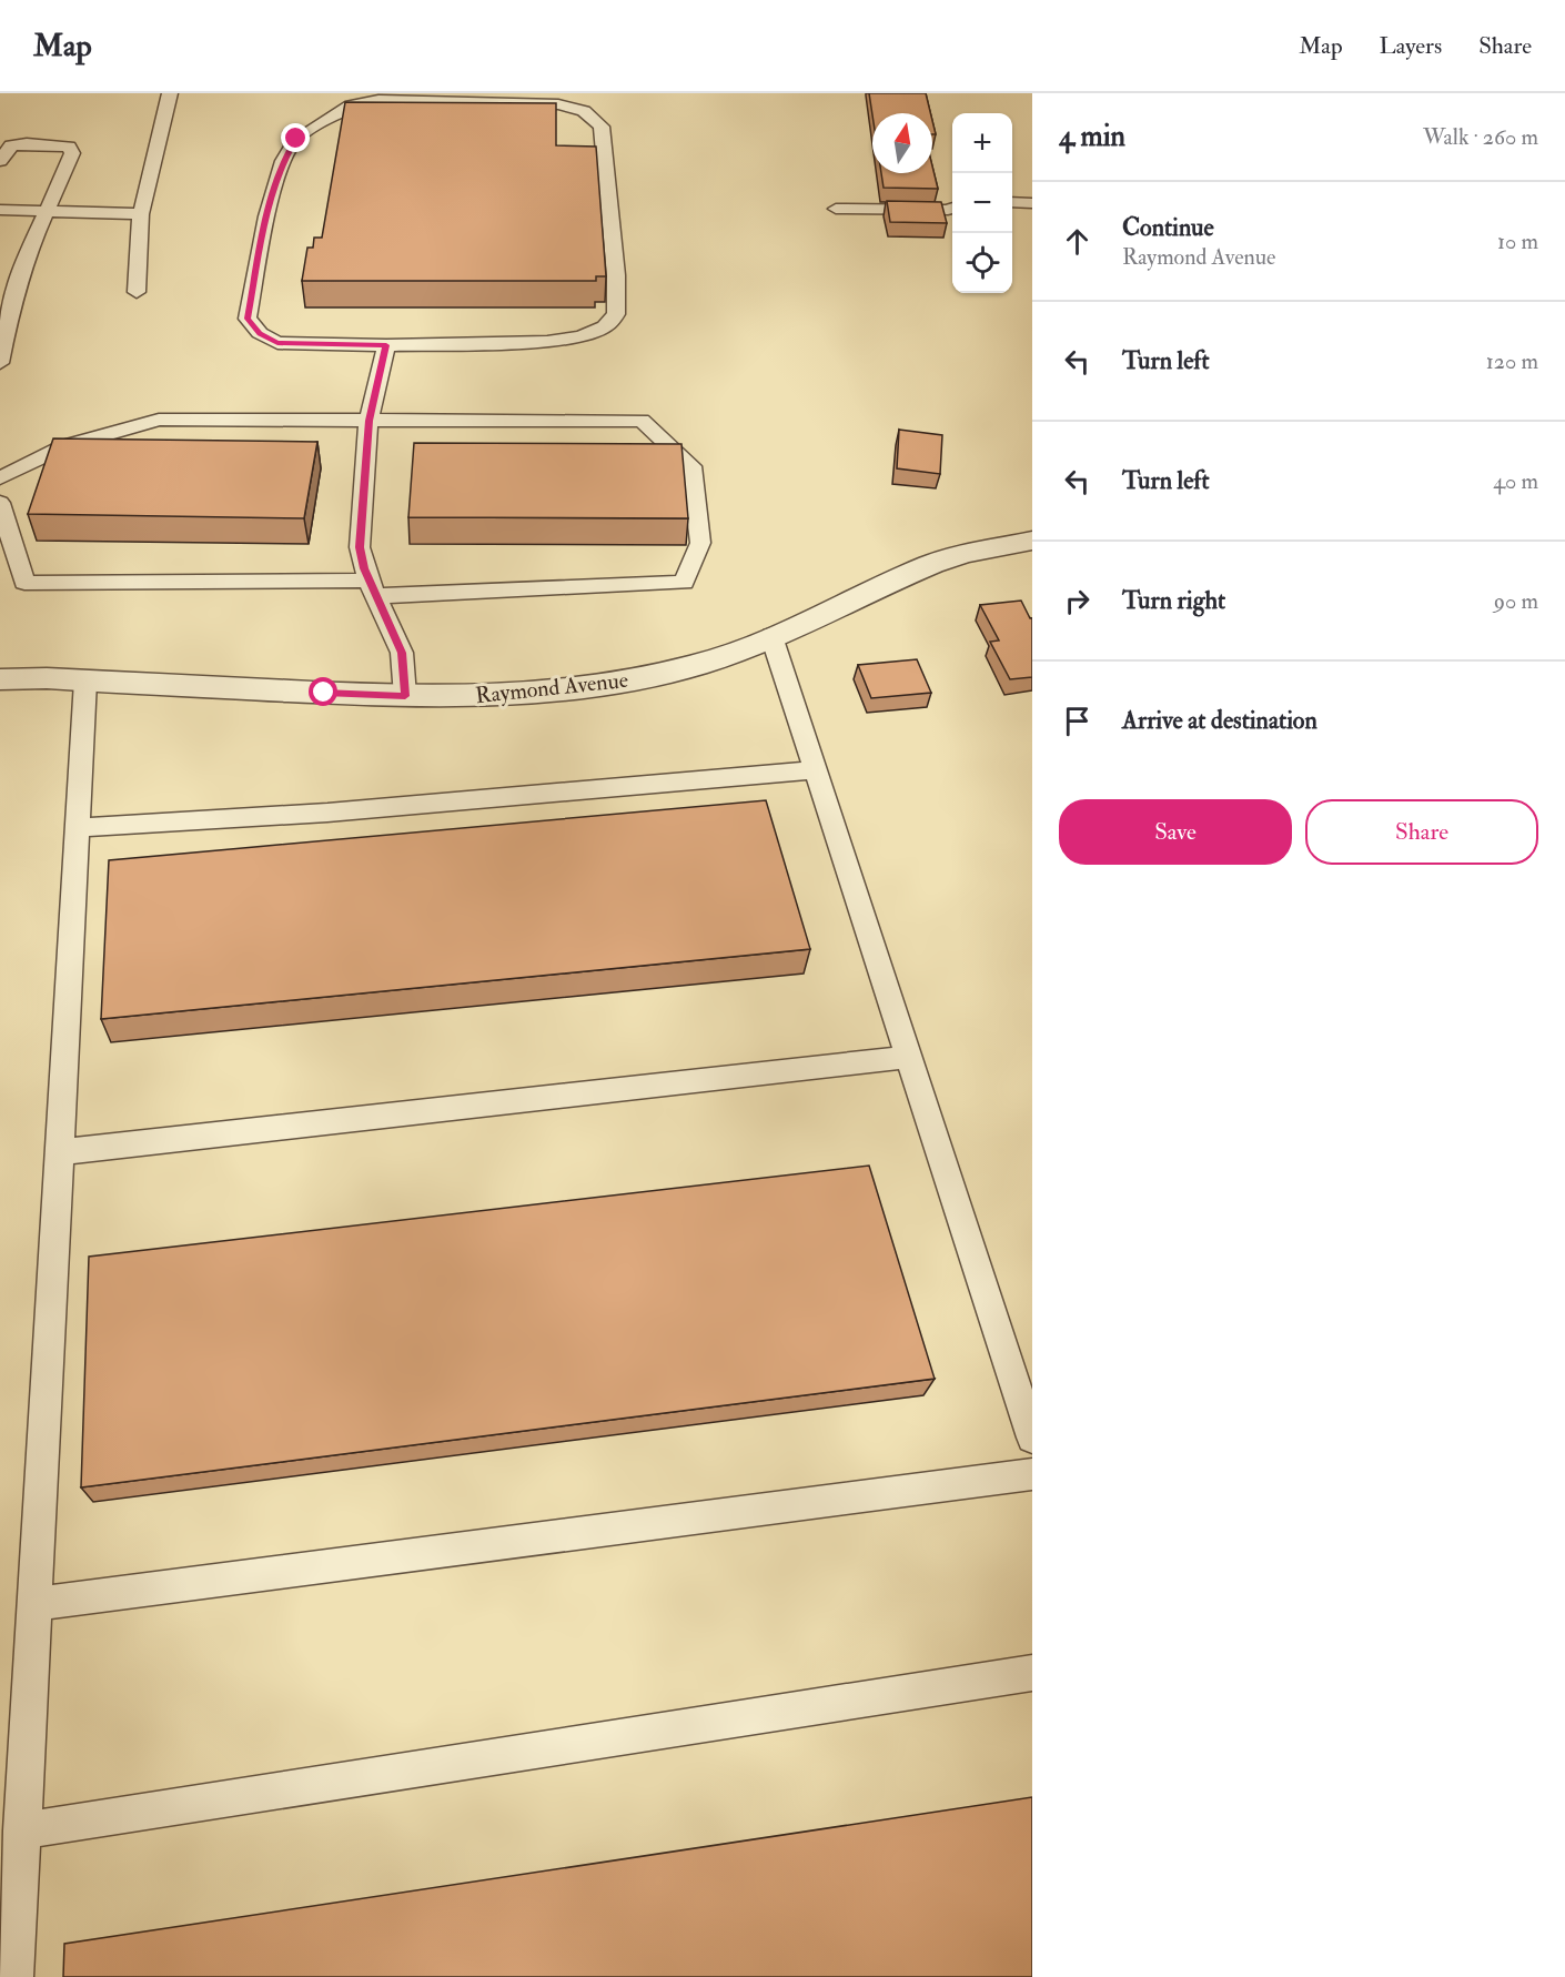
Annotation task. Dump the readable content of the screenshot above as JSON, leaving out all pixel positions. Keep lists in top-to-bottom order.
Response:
{
  "streets": {
    "street": ["Raymond Avenue"]
  },
  "north": "top",
  "page": {
    "header": "Map",
    "nav": ["Map", "Layers", "Share"],
    "heading": ["4 min", "Walk · 260 m"],
    "map_buttons": ["+", "−"],
    "list": [
      ["Continue", "Raymond Avenue", "10 m"],
      ["Turn left", "120 m"],
      ["Turn left", "40 m"],
      ["Turn right", "90 m"],
      "Arrive at destination"
    ],
    "buttons": ["Save", "Share"]
  }
}
